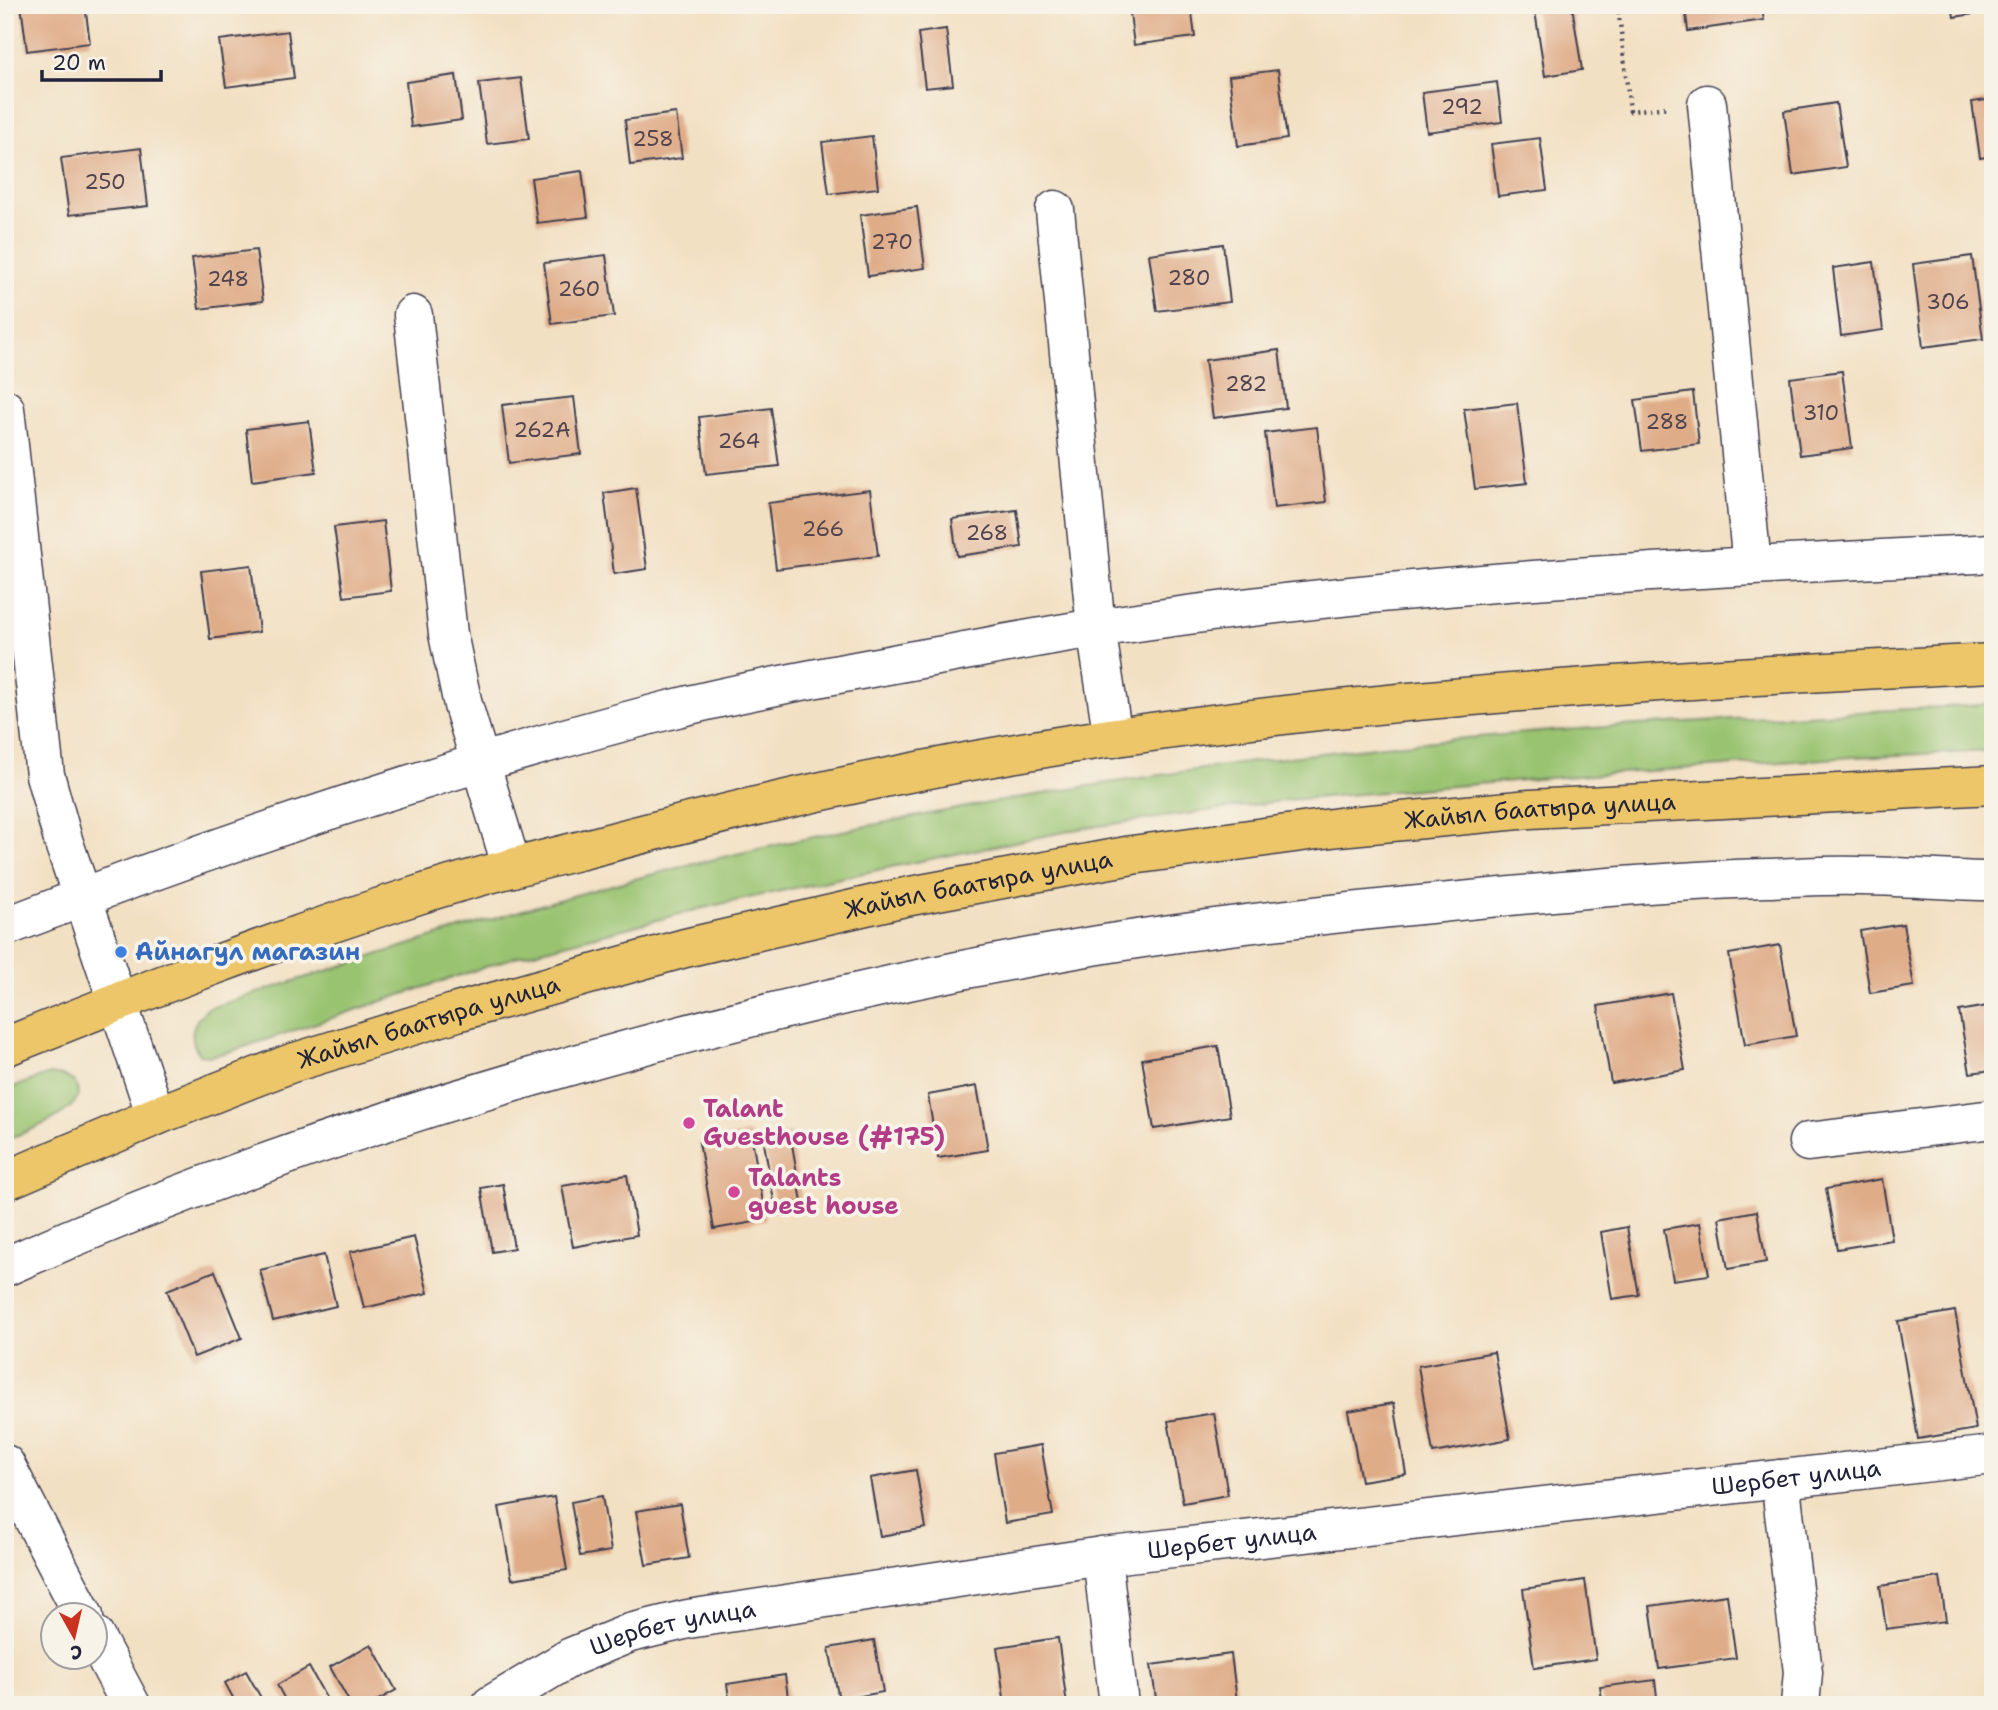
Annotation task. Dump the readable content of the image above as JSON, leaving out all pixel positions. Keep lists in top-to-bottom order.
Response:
{
  "streets": {
    "main road": ["Жайыл баатыра улица"],
    "street": ["Шербет улица"]
  },
  "places": ["Айнагул магазин", "Talant Guesthouse (#175)", "Talants guest house"],
  "house_numbers": [
    "292",
    "258",
    "250",
    "270",
    "280",
    "248",
    "260",
    "306",
    "282",
    "310",
    "288",
    "262А",
    "264",
    "266",
    "268"
  ],
  "scale_bar": "20 m",
  "north": "bottom"
}
